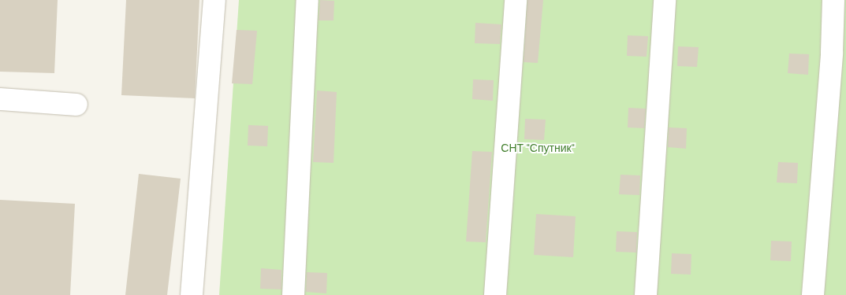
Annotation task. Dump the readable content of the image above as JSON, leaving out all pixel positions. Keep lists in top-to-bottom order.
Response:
{
  "parks": ["СНТ \"Спутник\""]
}
